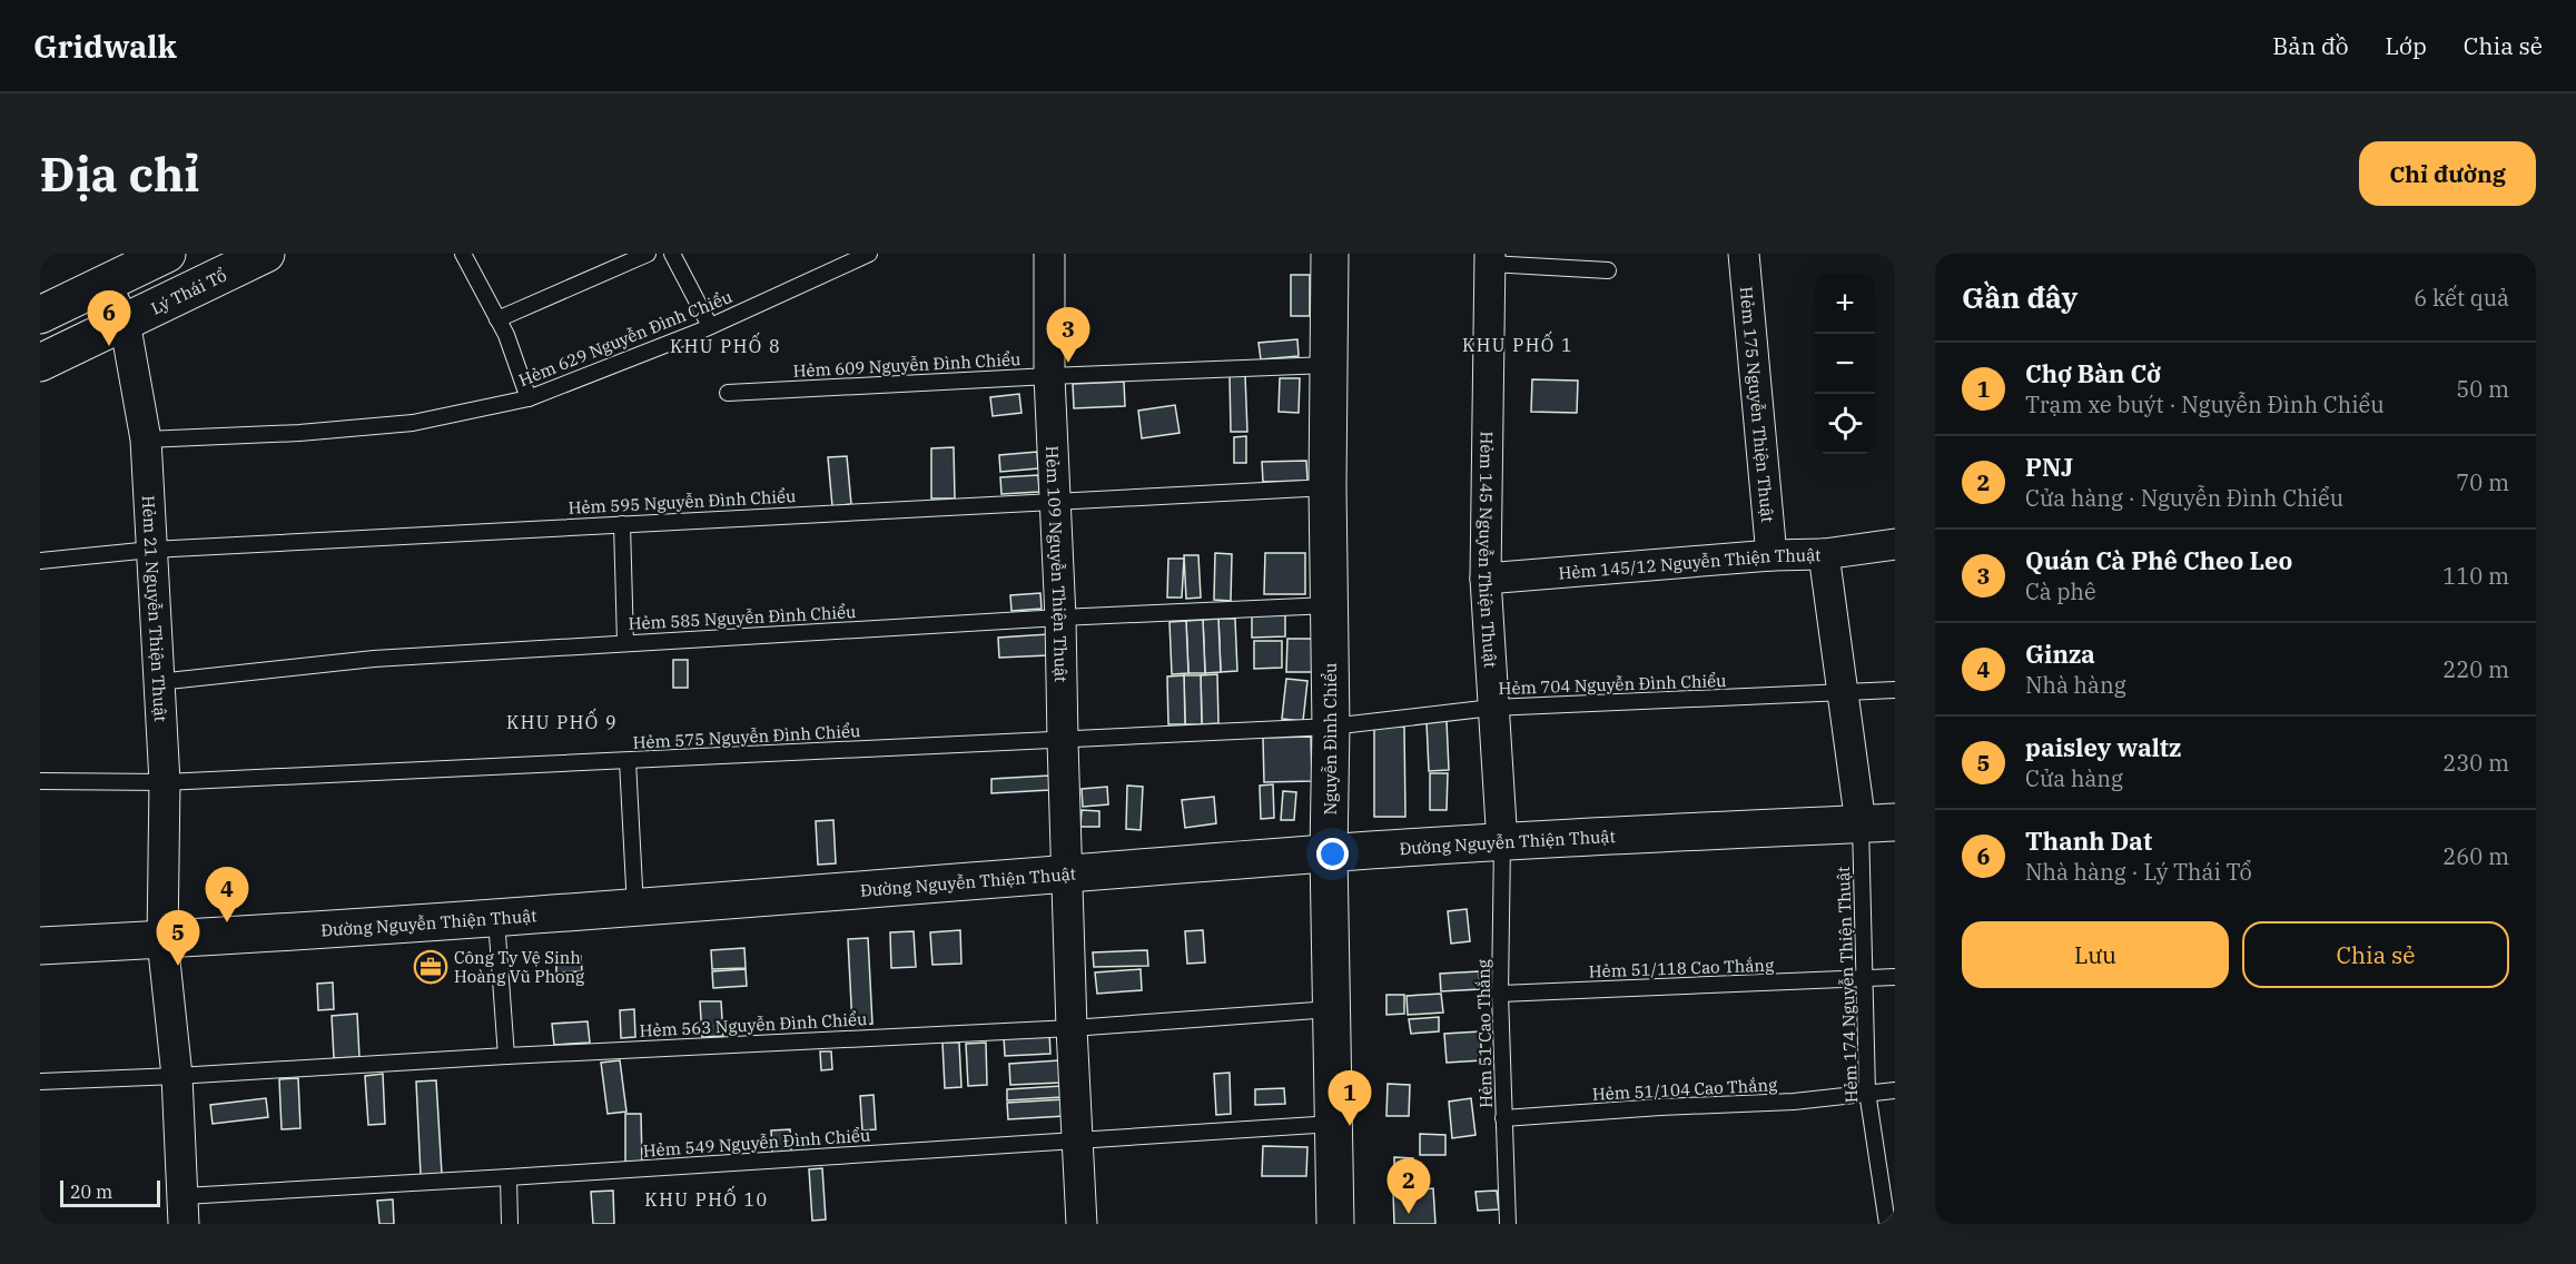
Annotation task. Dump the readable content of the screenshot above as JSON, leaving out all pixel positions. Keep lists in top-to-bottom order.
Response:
{
  "streets": {
    "street": [
      "Lý Thái Tổ",
      "Hẻm 175 Nguyễn Thiện Thuật",
      "Hẻm 145 Nguyễn Thiện Thuật",
      "Hẻm 145/12 Nguyễn Thiện Thuật",
      "Hẻm 109 Nguyễn Thiện Thuật",
      "Hẻm 21 Nguyễn Thiện Thuật",
      "Nguyễn Đình Chiểu",
      "Đường Nguyễn Thiện Thuật"
    ],
    "lane": [
      "Hẻm 629 Nguyễn Ðình Chiểu",
      "Hẻm 609 Nguyễn Ðình Chiểu",
      "Hẻm 595 Nguyễn Ðình Chiểu",
      "Hẻm 585 Nguyễn Ðình Chiểu",
      "Hẻm 704 Nguyễn Đình Chiểu",
      "Hẻm 575 Nguyễn Ðình Chiểu",
      "Hẻm 51/118 Cao Thắng",
      "Hẻm 174 Nguyễn Thiện Thuật",
      "Hẻm 563 Nguyễn Ðình Chiểu",
      "Hẻm 51 Cao Thắng",
      "Hẻm 51/104 Cao Thắng",
      "Hẻm 549 Nguyễn Ðình Chiểu"
    ]
  },
  "crossings": [
    ["Lý Thái Tổ", "Hẻm 21 Nguyễn Thiện Thuật"],
    ["Hẻm 629 Nguyễn Ðình Chiểu", "Hẻm 21 Nguyễn Thiện Thuật"],
    ["Hẻm 609 Nguyễn Ðình Chiểu", "Hẻm 109 Nguyễn Thiện Thuật"],
    ["Hẻm 609 Nguyễn Ðình Chiểu", "Nguyễn Đình Chiểu"],
    ["Hẻm 175 Nguyễn Thiện Thuật", "Hẻm 145/12 Nguyễn Thiện Thuật"],
    ["Hẻm 595 Nguyễn Ðình Chiểu", "Hẻm 109 Nguyễn Thiện Thuật"],
    ["Hẻm 595 Nguyễn Ðình Chiểu", "Hẻm 21 Nguyễn Thiện Thuật"],
    ["Hẻm 595 Nguyễn Ðình Chiểu", "Nguyễn Đình Chiểu"],
    ["Hẻm 145 Nguyễn Thiện Thuật", "Hẻm 145/12 Nguyễn Thiện Thuật"],
    ["Hẻm 145 Nguyễn Thiện Thuật", "Hẻm 704 Nguyễn Đình Chiểu"],
    ["Hẻm 145 Nguyễn Thiện Thuật", "Đường Nguyễn Thiện Thuật"],
    ["Hẻm 145 Nguyễn Thiện Thuật", "Hẻm 51 Cao Thắng"],
    ["Hẻm 109 Nguyễn Thiện Thuật", "Hẻm 585 Nguyễn Ðình Chiểu"],
    ["Hẻm 109 Nguyễn Thiện Thuật", "Hẻm 575 Nguyễn Ðình Chiểu"],
    ["Hẻm 109 Nguyễn Thiện Thuật", "Đường Nguyễn Thiện Thuật"],
    ["Hẻm 109 Nguyễn Thiện Thuật", "Hẻm 563 Nguyễn Ðình Chiểu"],
    ["Hẻm 109 Nguyễn Thiện Thuật", "Hẻm 549 Nguyễn Ðình Chiểu"],
    ["Hẻm 21 Nguyễn Thiện Thuật", "Hẻm 585 Nguyễn Ðình Chiểu"],
    ["Hẻm 21 Nguyễn Thiện Thuật", "Hẻm 575 Nguyễn Ðình Chiểu"],
    ["Hẻm 21 Nguyễn Thiện Thuật", "Đường Nguyễn Thiện Thuật"],
    ["Hẻm 21 Nguyễn Thiện Thuật", "Hẻm 563 Nguyễn Ðình Chiểu"],
    ["Hẻm 21 Nguyễn Thiện Thuật", "Hẻm 549 Nguyễn Ðình Chiểu"],
    ["Hẻm 585 Nguyễn Ðình Chiểu", "Nguyễn Đình Chiểu"],
    ["Hẻm 704 Nguyễn Đình Chiểu", "Hẻm 575 Nguyễn Ðình Chiểu"],
    ["Hẻm 704 Nguyễn Đình Chiểu", "Nguyễn Đình Chiểu"],
    ["Hẻm 575 Nguyễn Ðình Chiểu", "Nguyễn Đình Chiểu"],
    ["Nguyễn Đình Chiểu", "Đường Nguyễn Thiện Thuật"],
    ["Nguyễn Đình Chiểu", "Hẻm 563 Nguyễn Ðình Chiểu"],
    ["Nguyễn Đình Chiểu", "Hẻm 549 Nguyễn Ðình Chiểu"],
    ["Đường Nguyễn Thiện Thuật", "Hẻm 174 Nguyễn Thiện Thuật"],
    ["Đường Nguyễn Thiện Thuật", "Hẻm 51 Cao Thắng"],
    ["Hẻm 51/118 Cao Thắng", "Hẻm 174 Nguyễn Thiện Thuật"],
    ["Hẻm 51/118 Cao Thắng", "Hẻm 51 Cao Thắng"],
    ["Hẻm 174 Nguyễn Thiện Thuật", "Hẻm 51/104 Cao Thắng"],
    ["Hẻm 51 Cao Thắng", "Hẻm 51/104 Cao Thắng"]
  ],
  "districts": [
    "KHU PHỐ 1",
    "KHU PHỐ 8",
    "KHU PHỐ 9",
    "KHU PHỐ 10"
  ],
  "places": {
    "office": ["Công Ty Vệ Sinh Hoàng Vũ Phong"]
  },
  "scale_bar": "20 m",
  "page": {
    "header": "Gridwalk",
    "nav": ["Bản đồ", "Lớp", "Chia sẻ"],
    "buttons": [
      "Chỉ đường",
      ["Lưu", "Chia sẻ"]
    ],
    "title": "Địa chỉ",
    "heading": ["Gần đây", "6 kết quả"],
    "map_buttons": ["+", "−"],
    "pins": [
      "6",
      "3",
      "4",
      "5",
      "1",
      "2"
    ],
    "list": [
      {
        "mark": "1",
        "name": "Chợ Bàn Cờ",
        "note": "Trạm xe buýt · Nguyễn Đình Chiểu",
        "value": "50 m"
      },
      {
        "mark": "2",
        "name": "PNJ",
        "note": "Cửa hàng · Nguyễn Đình Chiểu",
        "value": "70 m"
      },
      {
        "mark": "3",
        "name": "Quán Cà Phê Cheo Leo",
        "note": "Cà phê",
        "value": "110 m"
      },
      {
        "mark": "4",
        "name": "Ginza",
        "note": "Nhà hàng",
        "value": "220 m"
      },
      {
        "mark": "5",
        "name": "paisley waltz",
        "note": "Cửa hàng",
        "value": "230 m"
      },
      {
        "mark": "6",
        "name": "Thanh Dat",
        "note": "Nhà hàng · Lý Thái Tổ",
        "value": "260 m"
      }
    ],
    "scale": "20 m"
  }
}
